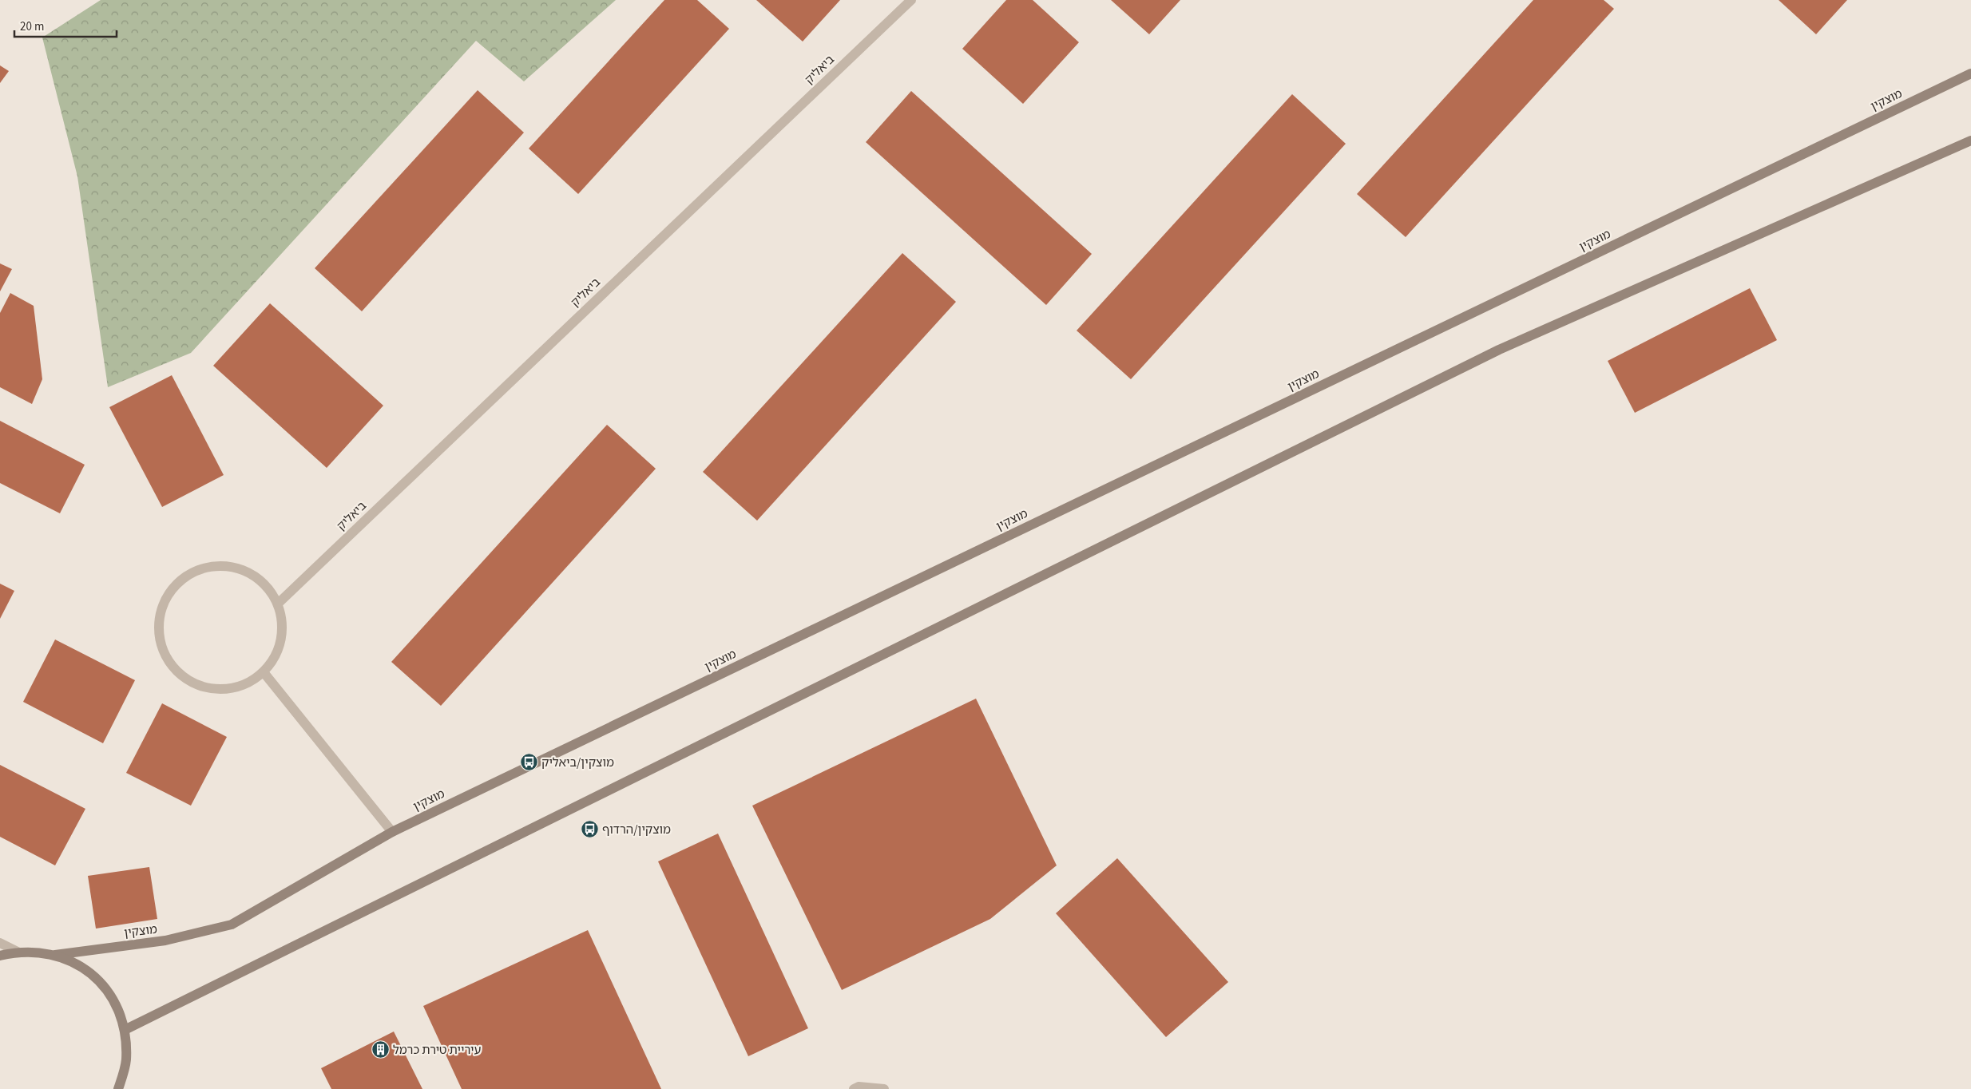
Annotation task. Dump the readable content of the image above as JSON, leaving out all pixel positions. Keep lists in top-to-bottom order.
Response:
{
  "streets": {
    "street": ["ביאליק", "מוצקין"]
  },
  "places": {
    "bus stop": ["מוצקין/ביאליק", "מוצקין/הרדוף"],
    "building": ["עיריית טירת כרמל"]
  },
  "scale_bar": "20 m"
}
